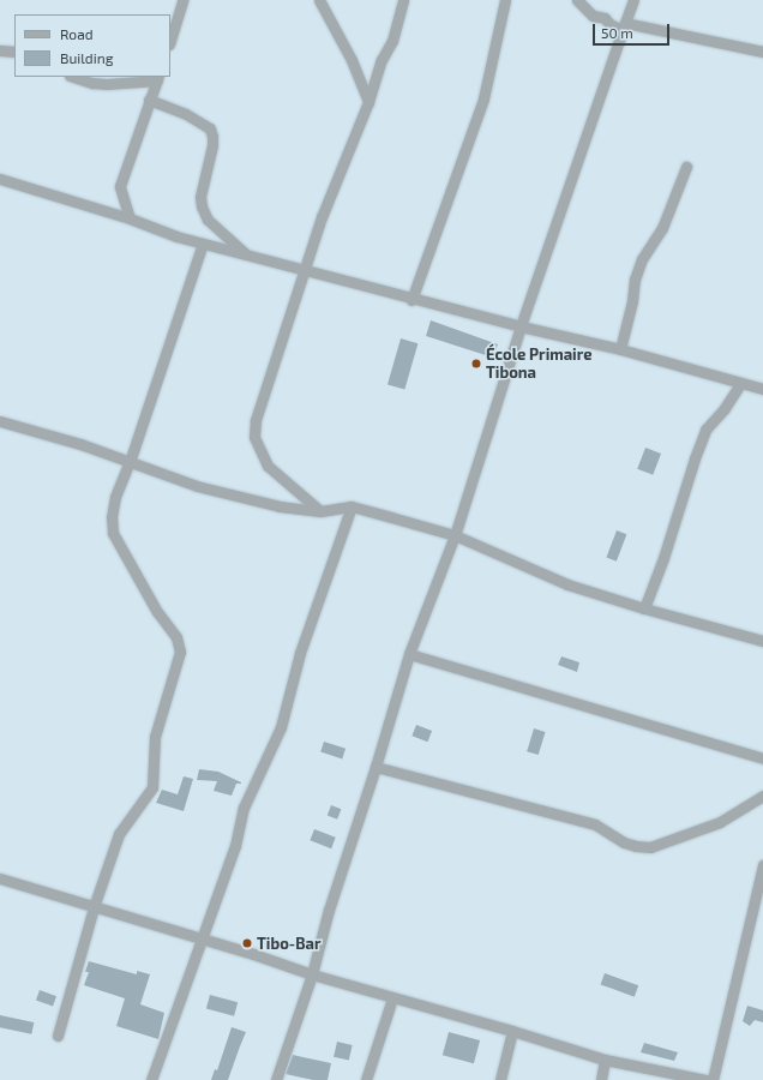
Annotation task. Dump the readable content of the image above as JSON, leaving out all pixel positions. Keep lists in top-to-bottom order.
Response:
{
  "places": ["École Primaire Tibona", "Tibo-Bar"],
  "legend": ["Road", "Building"],
  "scale_bar": "50 m"
}
